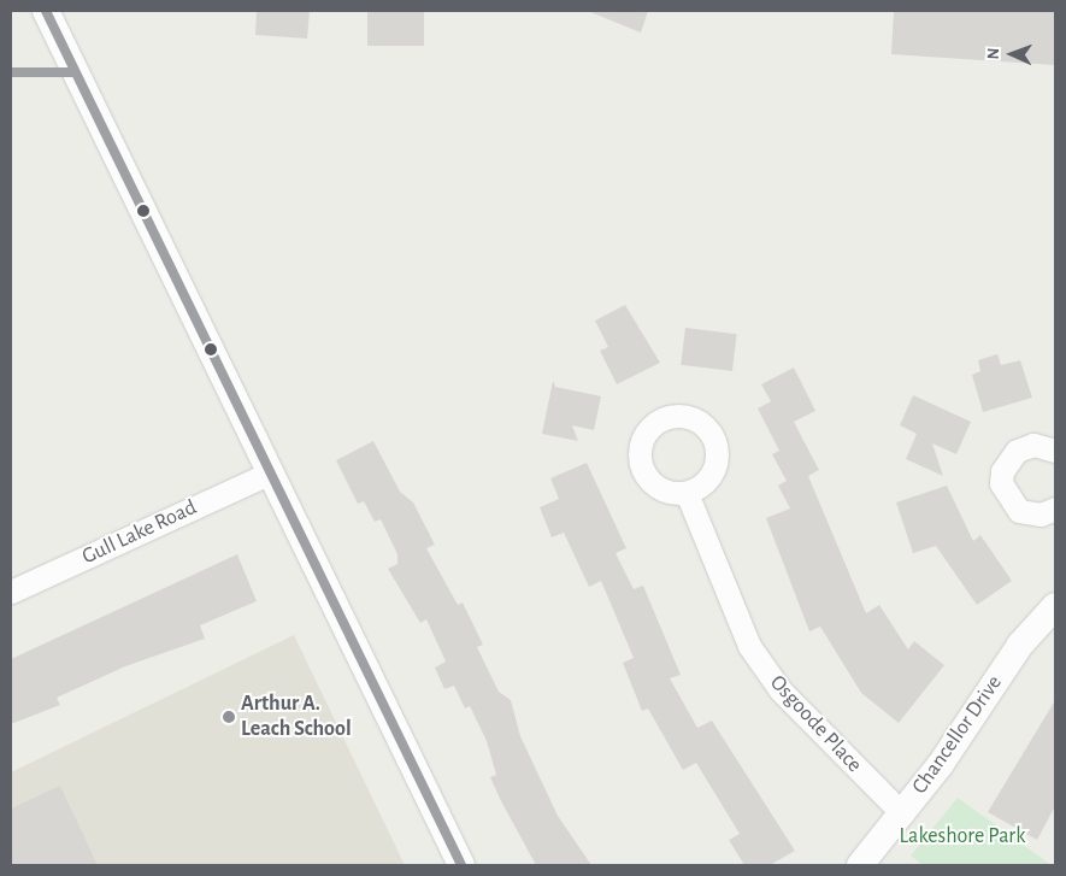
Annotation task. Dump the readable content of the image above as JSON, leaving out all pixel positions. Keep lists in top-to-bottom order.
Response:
{
  "streets": {
    "street": ["Gull Lake Road", "Osgoode Place", "Chancellor Drive"]
  },
  "crossings": [
    ["Osgoode Place", "Chancellor Drive"]
  ],
  "parks": ["Lakeshore Park"],
  "places": ["Arthur A. Leach School"],
  "north": "left"
}
